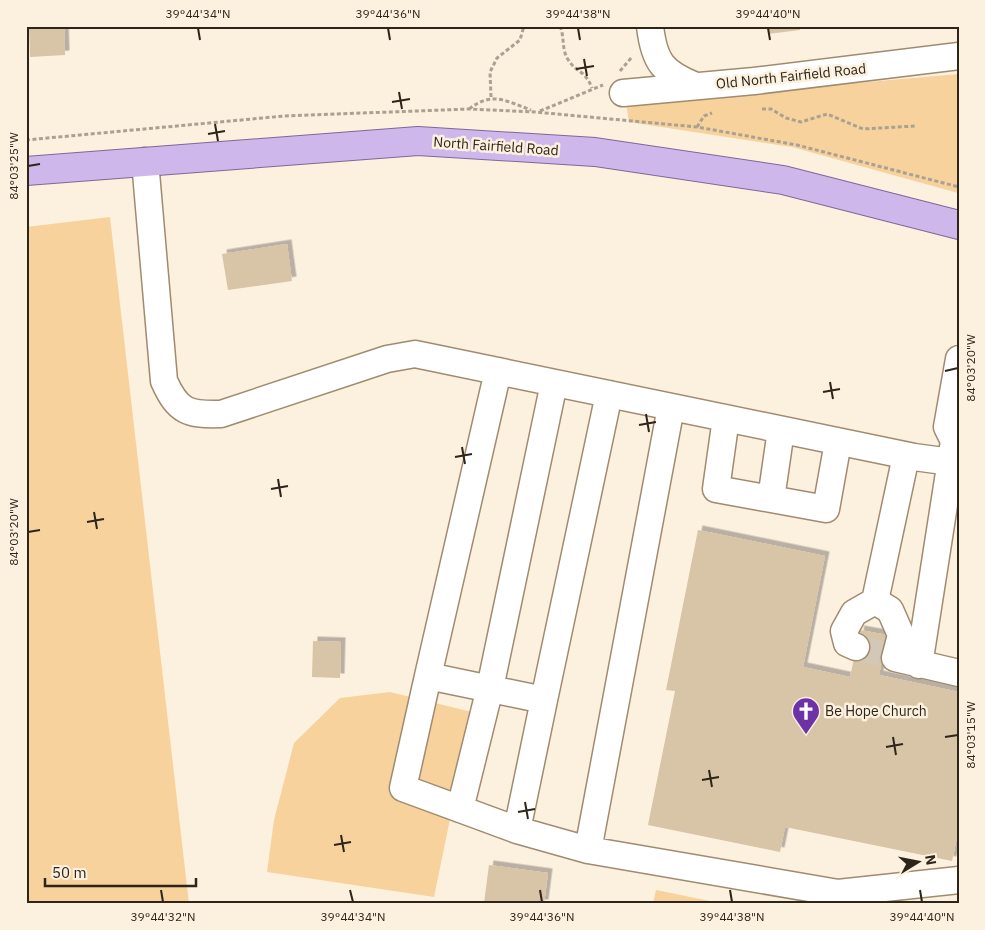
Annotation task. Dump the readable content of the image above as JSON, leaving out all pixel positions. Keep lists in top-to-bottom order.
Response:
{
  "streets": {
    "main road": ["North Fairfield Road"],
    "street": ["Old North Fairfield Road"]
  },
  "places": {
    "church": ["Be Hope Church"]
  },
  "scale_bar": "50 m",
  "north": "right",
  "coordinates": [
    "39°44'34\"N",
    "39°44'36\"N",
    "39°44'38\"N",
    "39°44'40\"N",
    "84°03'25\"W",
    "84°03'20\"W",
    "84°03'15\"W",
    "39°44'32\"N"
  ]
}
